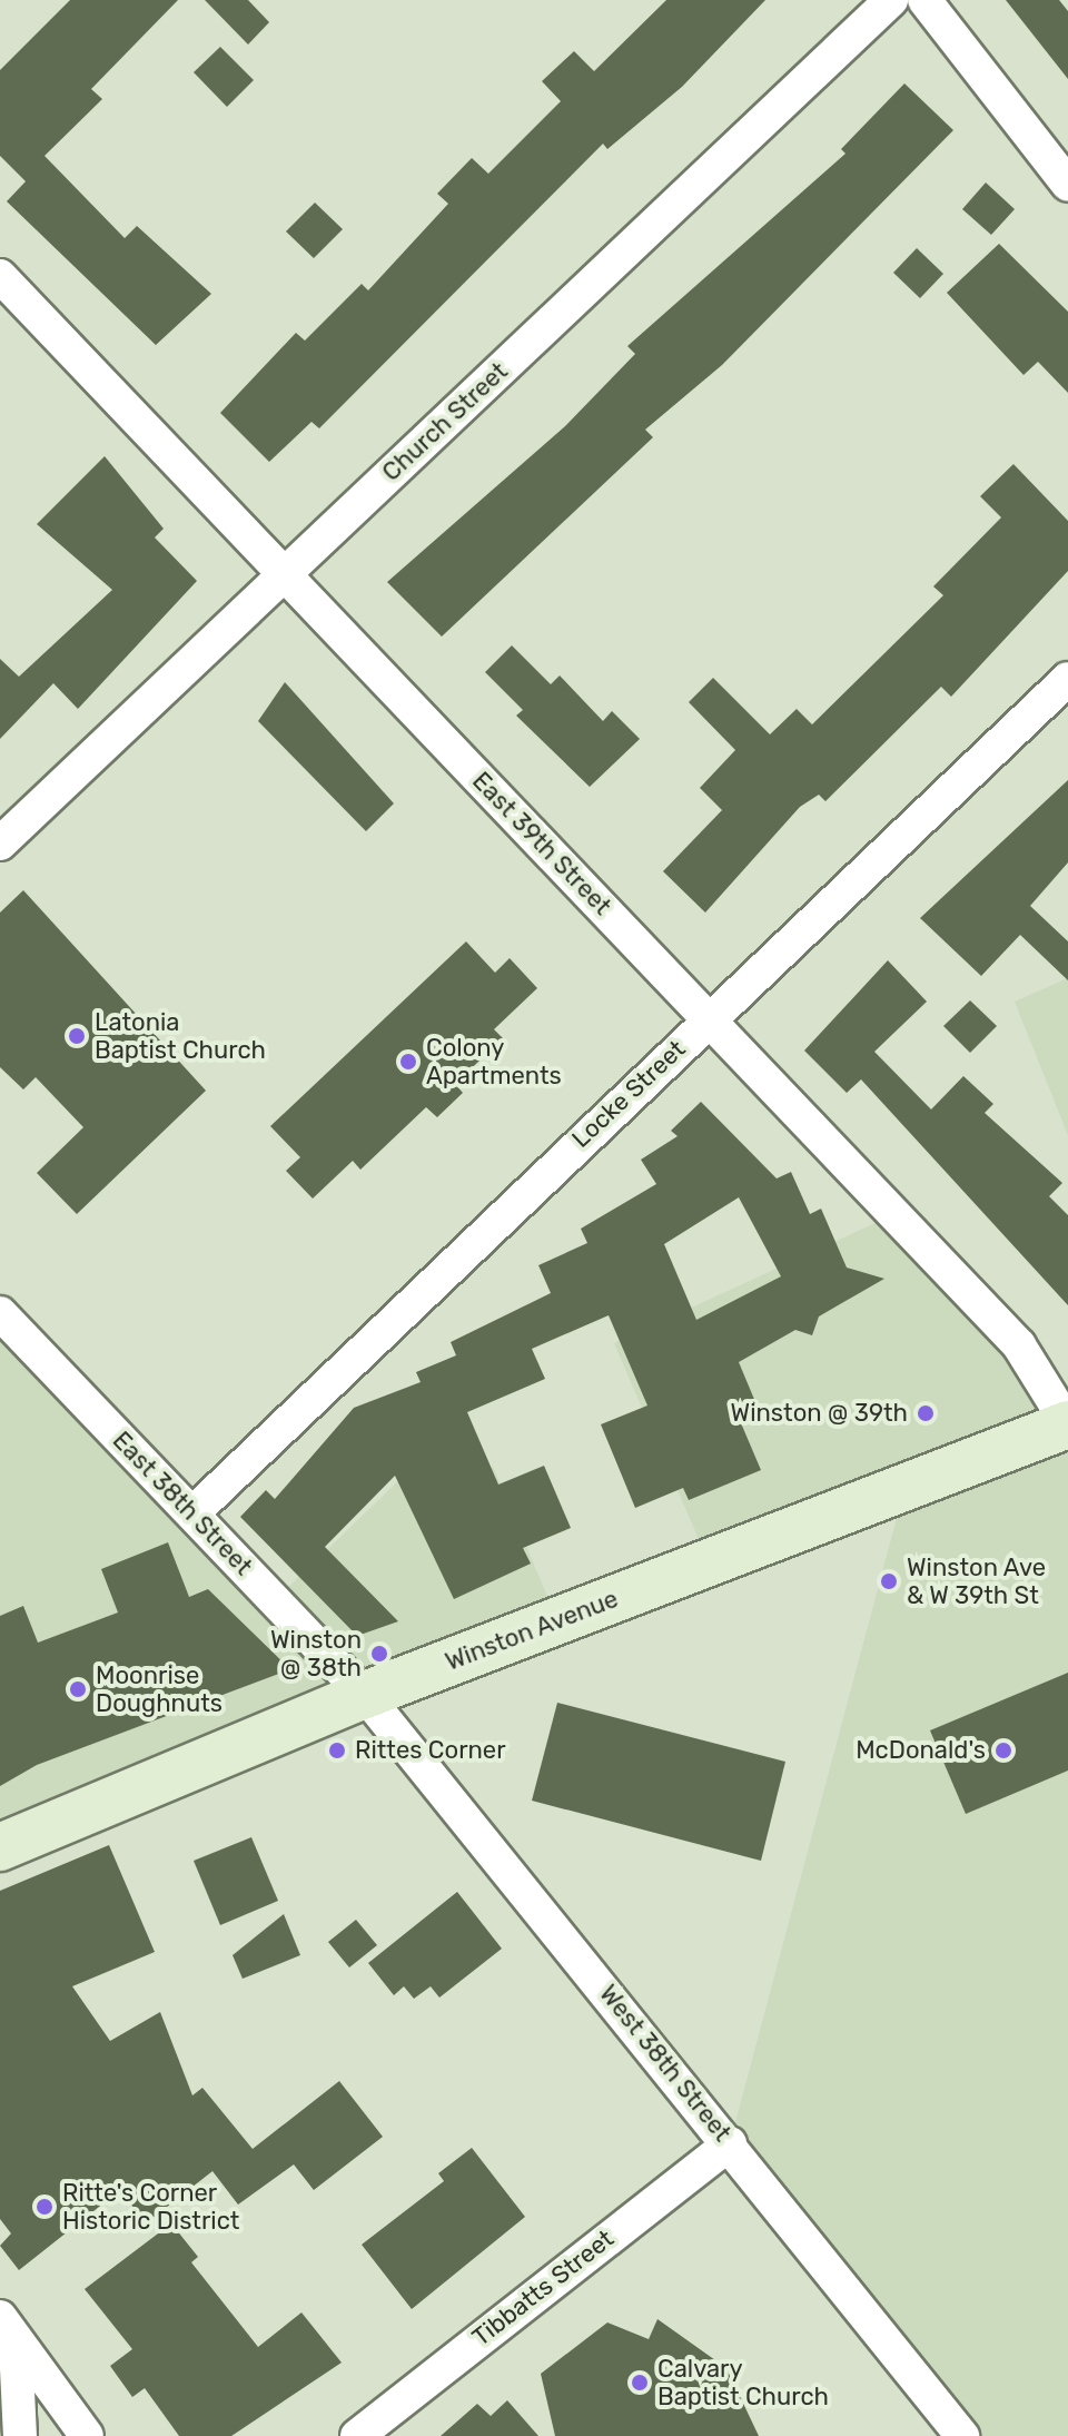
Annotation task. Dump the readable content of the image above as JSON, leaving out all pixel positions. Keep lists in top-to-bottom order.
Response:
{
  "streets": {
    "main road": ["Winston Avenue"],
    "street": [
      "Church Street",
      "East 39th Street",
      "Locke Street",
      "East 38th Street",
      "West 38th Street",
      "Tibbatts Street"
    ]
  },
  "crossings": [
    ["Church Street", "East 39th Street"],
    ["East 39th Street", "Locke Street"],
    ["East 39th Street", "Winston Avenue"],
    ["Locke Street", "East 38th Street"],
    ["East 38th Street", "Winston Avenue"],
    ["East 38th Street", "West 38th Street"],
    ["Winston Avenue", "West 38th Street"],
    ["West 38th Street", "Tibbatts Street"]
  ],
  "places": [
    "Latonia Baptist Church",
    "Colony Apartments",
    "Winston @ 39th",
    "Winston Ave & W 39th St",
    "Winston @ 38th",
    "Moonrise Doughnuts",
    "Rittes Corner",
    "McDonald's",
    "Ritte's Corner Historic District",
    "Calvary Baptist Church"
  ]
}
